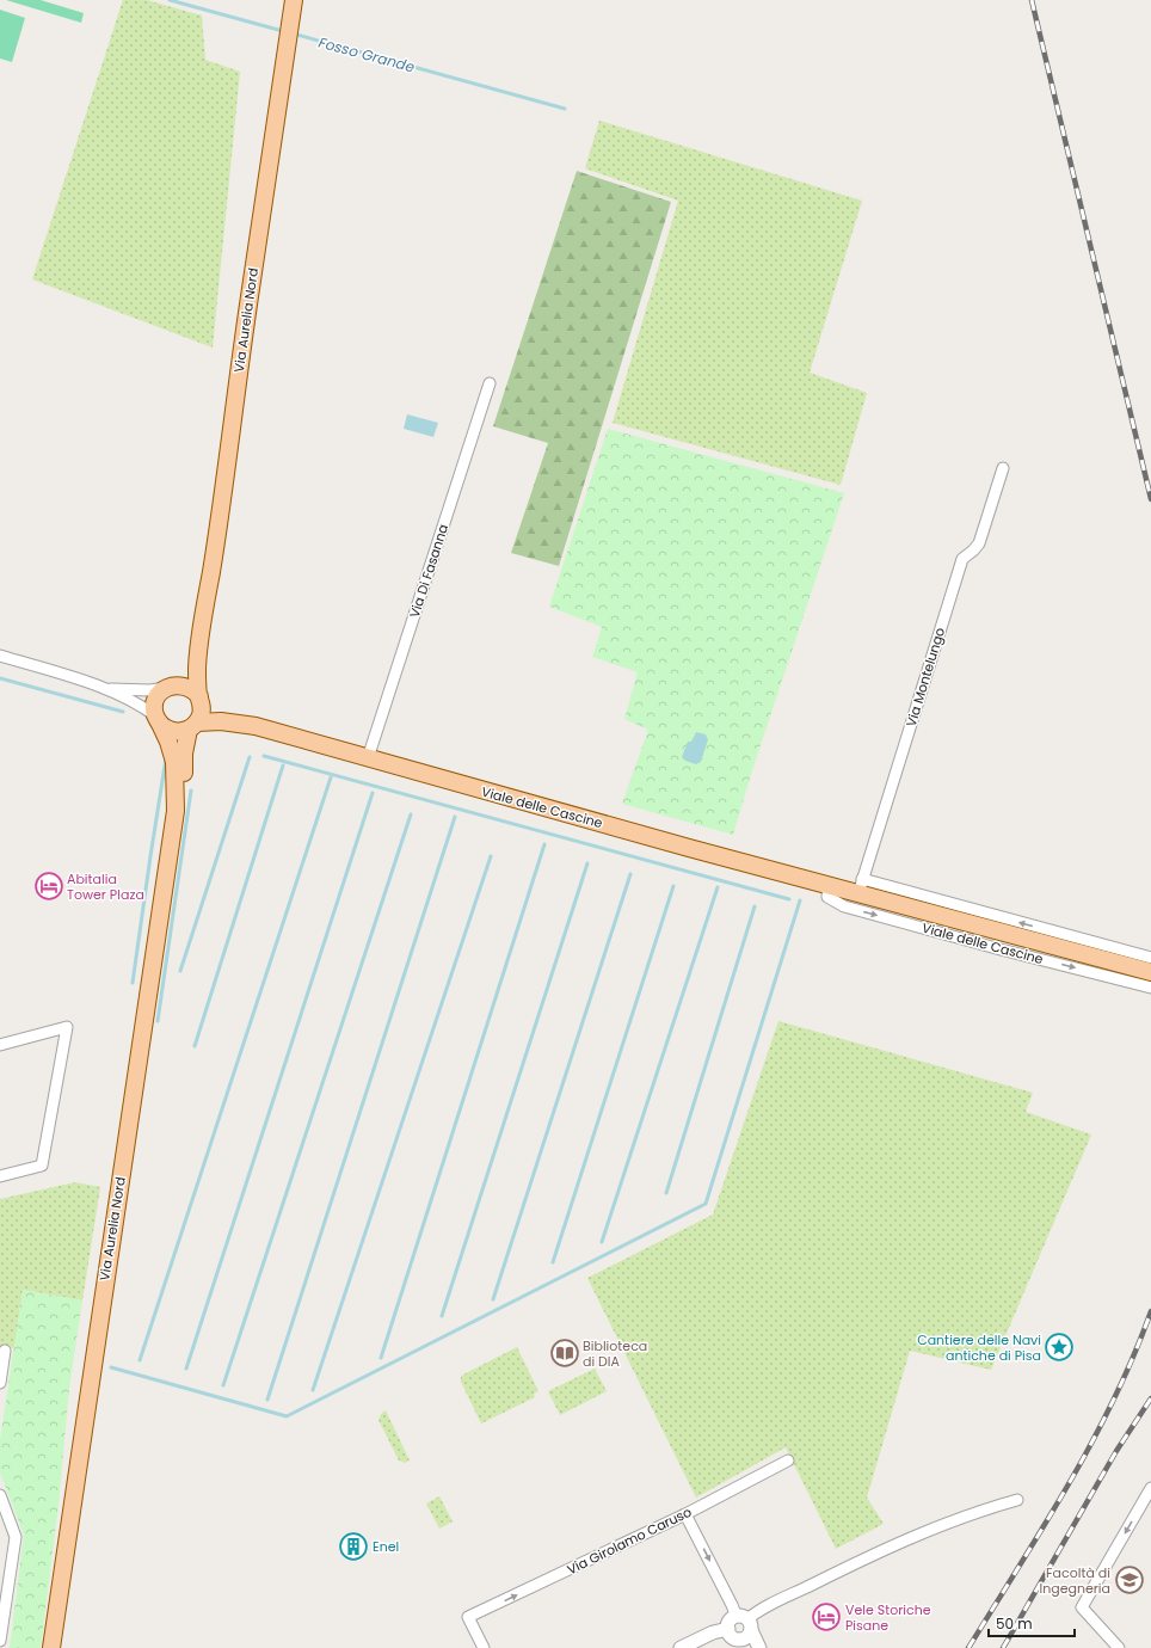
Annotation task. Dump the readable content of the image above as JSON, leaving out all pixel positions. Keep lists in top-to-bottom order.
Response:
{
  "streets": {
    "main road": ["Via Aurelia Nord", "Viale delle Cascine"],
    "street": ["Via Di Fasanna", "Via Montelungo", "Via Girolamo Caruso"]
  },
  "crossings": [
    ["Via Aurelia Nord", "Viale delle Cascine"],
    ["Via Di Fasanna", "Viale delle Cascine"],
    ["Via Montelungo", "Viale delle Cascine"]
  ],
  "one_way": ["Via Girolamo Caruso"],
  "water": ["Fosso Grande"],
  "places": {
    "hotel": ["Abitalia Tower Plaza", "Vele Storiche Pisane"],
    "place": ["Cantiere delle Navi antiche di Pisa"],
    "library": ["Biblioteca di DIA"],
    "building": ["Enel"],
    "school or university": ["Facoltà di Ingegneria"]
  },
  "scale_bar": "50 m"
}
